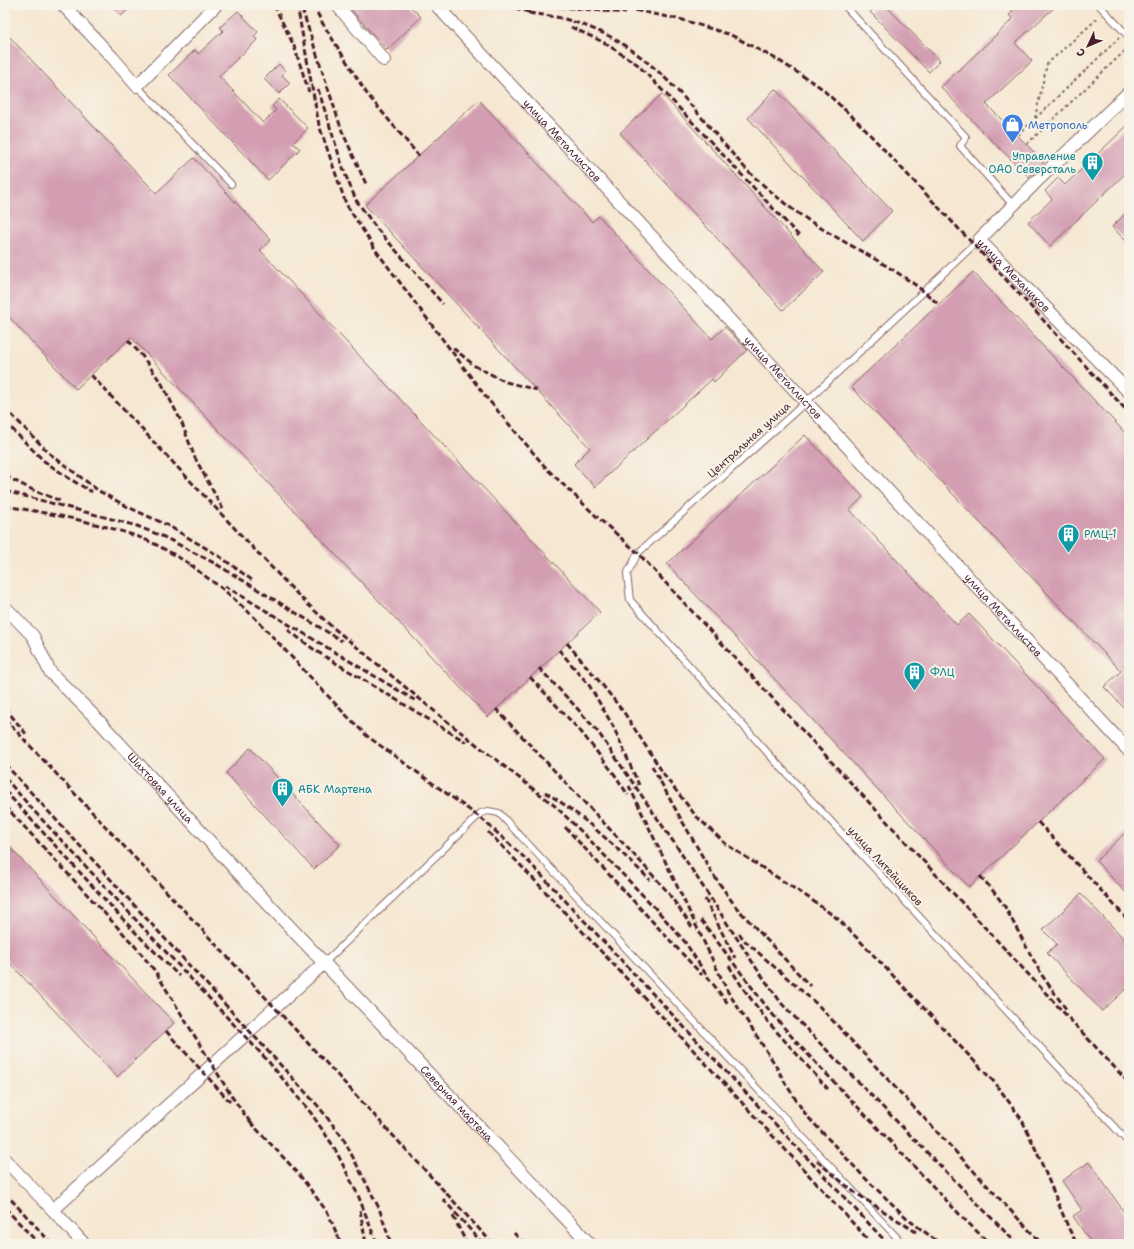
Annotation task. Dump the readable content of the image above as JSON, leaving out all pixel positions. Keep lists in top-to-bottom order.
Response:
{
  "streets": {
    "street": [
      "улица Металлистов",
      "улица Механиков",
      "Шихтовая улица",
      "Северная мартена"
    ],
    "lane": ["Центральная улица", "улица Литейщиков"]
  },
  "crossings": [
    ["улица Металлистов", "Центральная улица"],
    ["улица Механиков", "Центральная улица"],
    ["Центральная улица", "улица Литейщиков"],
    ["Шихтовая улица", "Северная мартена"]
  ],
  "places": {
    "shop": ["Метрополь"],
    "building": [
      "Управление OAO Северсталь",
      "РМЦ-1",
      "ФЛЦ",
      "АБК Мартена"
    ]
  },
  "north": "bottom left"
}
